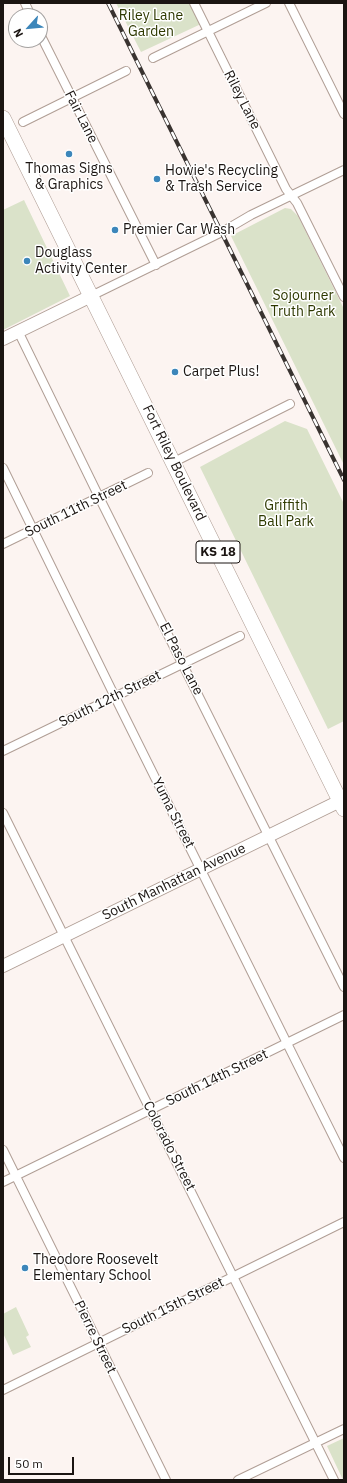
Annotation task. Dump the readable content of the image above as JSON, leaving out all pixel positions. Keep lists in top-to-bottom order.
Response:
{
  "streets": {
    "highway": ["Fort Riley Boulevard", "KS 18"],
    "street": [
      "Riley Lane",
      "Fair Lane",
      "South 11th Street",
      "El Paso Lane",
      "South 12th Street",
      "Yuma Street",
      "South Manhattan Avenue",
      "South 14th Street",
      "Colorado Street",
      "South 15th Street",
      "Pierre Street"
    ]
  },
  "crossings": [
    ["Fort Riley Boulevard", "South Manhattan Avenue"],
    ["South 11th Street", "El Paso Lane"],
    ["South 11th Street", "Yuma Street"],
    ["El Paso Lane", "South 12th Street"],
    ["El Paso Lane", "South Manhattan Avenue"],
    ["South 12th Street", "Yuma Street"],
    ["Yuma Street", "South Manhattan Avenue"],
    ["Yuma Street", "South 14th Street"],
    ["South Manhattan Avenue", "Colorado Street"],
    ["South 14th Street", "Colorado Street"],
    ["South 14th Street", "Pierre Street"],
    ["Colorado Street", "South 15th Street"],
    ["South 15th Street", "Pierre Street"]
  ],
  "parks": ["Riley Lane Garden", "Sojourner Truth Park", "Griffith Ball Park"],
  "places": [
    "Thomas Signs & Graphics",
    "Howie's Recycling & Trash Service",
    "Premier Car Wash",
    "Douglass Activity Center",
    "Carpet Plus!",
    "Theodore Roosevelt Elementary School"
  ],
  "scale_bar": "50 m",
  "north": "bottom left"
}
